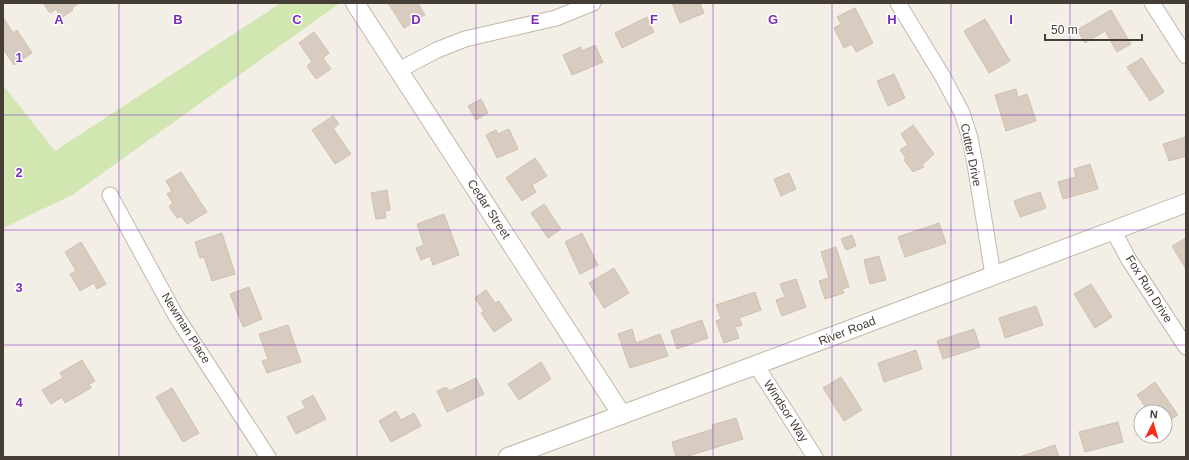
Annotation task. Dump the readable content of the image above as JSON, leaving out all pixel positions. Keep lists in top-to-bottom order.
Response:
{
  "streets": {
    "street": [
      "Cutter Drive",
      "Cedar Street",
      "Fox Run Drive",
      "Newman Place",
      "River Road",
      "Windsor Way"
    ]
  },
  "crossings": [
    ["Cutter Drive", "River Road"],
    ["Cedar Street", "River Road"],
    ["Fox Run Drive", "River Road"],
    ["River Road", "Windsor Way"]
  ],
  "scale_bar": "50 m",
  "north": "top",
  "grid": {
    "columns": [
      "A",
      "B",
      "C",
      "D",
      "E",
      "F",
      "G",
      "H",
      "I"
    ],
    "rows": [
      "1",
      "2",
      "3",
      "4"
    ]
  }
}
